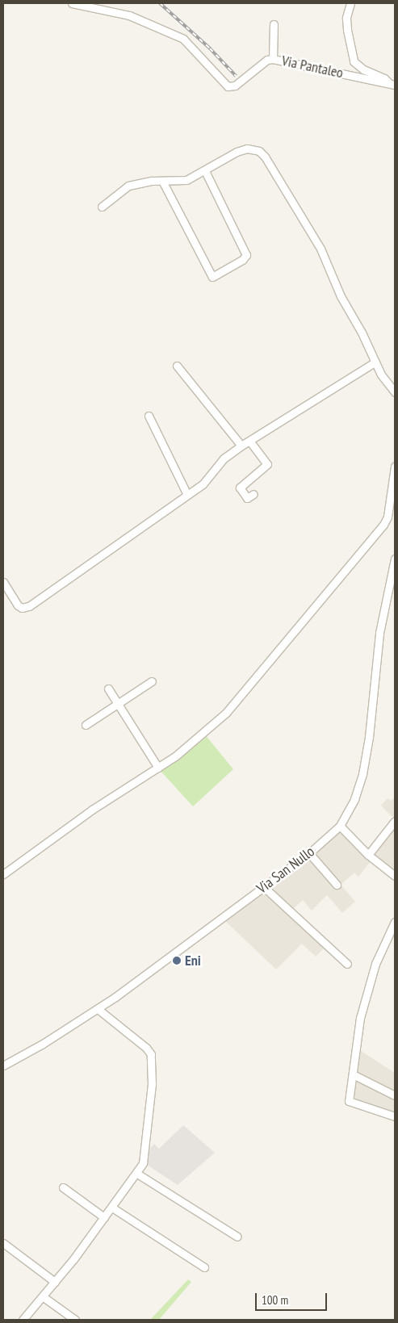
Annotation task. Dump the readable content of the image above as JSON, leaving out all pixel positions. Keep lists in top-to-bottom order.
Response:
{
  "streets": {
    "street": ["Via Pantaleo", "Via San Nullo"]
  },
  "places": ["Eni"],
  "scale_bar": "100 m"
}
